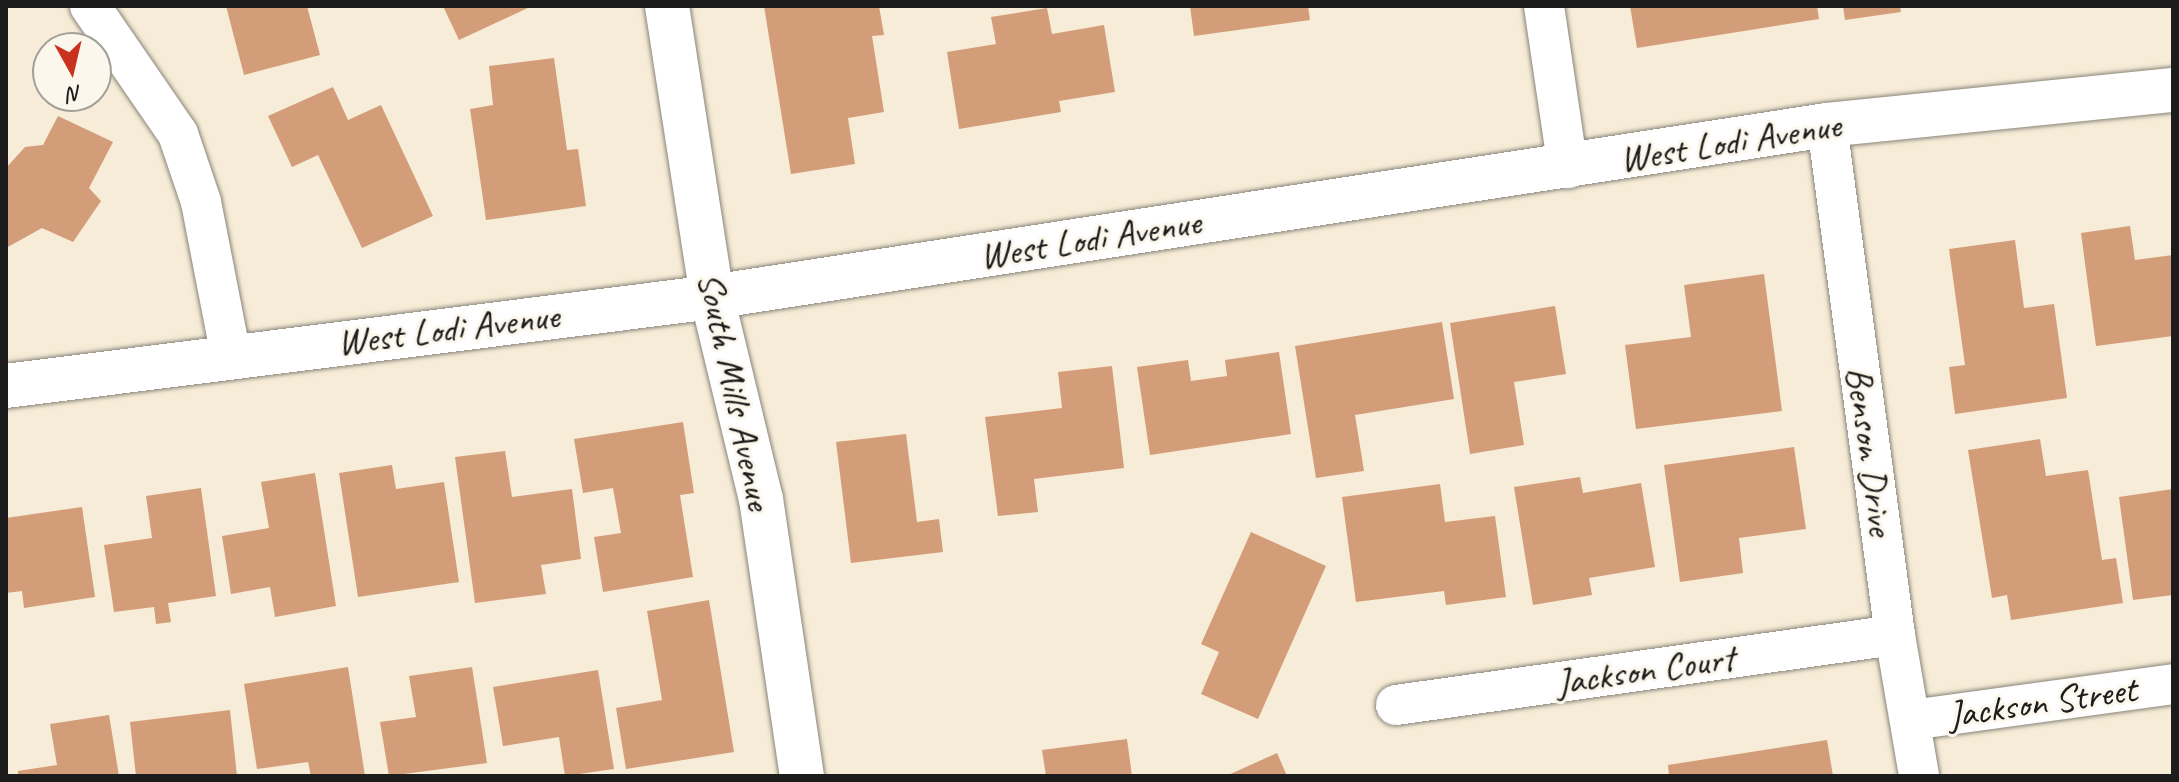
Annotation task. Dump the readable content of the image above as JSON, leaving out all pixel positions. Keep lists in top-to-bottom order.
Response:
{
  "streets": {
    "main road": ["West Lodi Avenue", "South Mills Avenue"],
    "street": ["Benson Drive", "Jackson Court", "Jackson Street"]
  },
  "crossings": [
    ["West Lodi Avenue", "South Mills Avenue"],
    ["West Lodi Avenue", "Benson Drive"],
    ["Benson Drive", "Jackson Court"],
    ["Benson Drive", "Jackson Street"]
  ],
  "north": "bottom"
}
